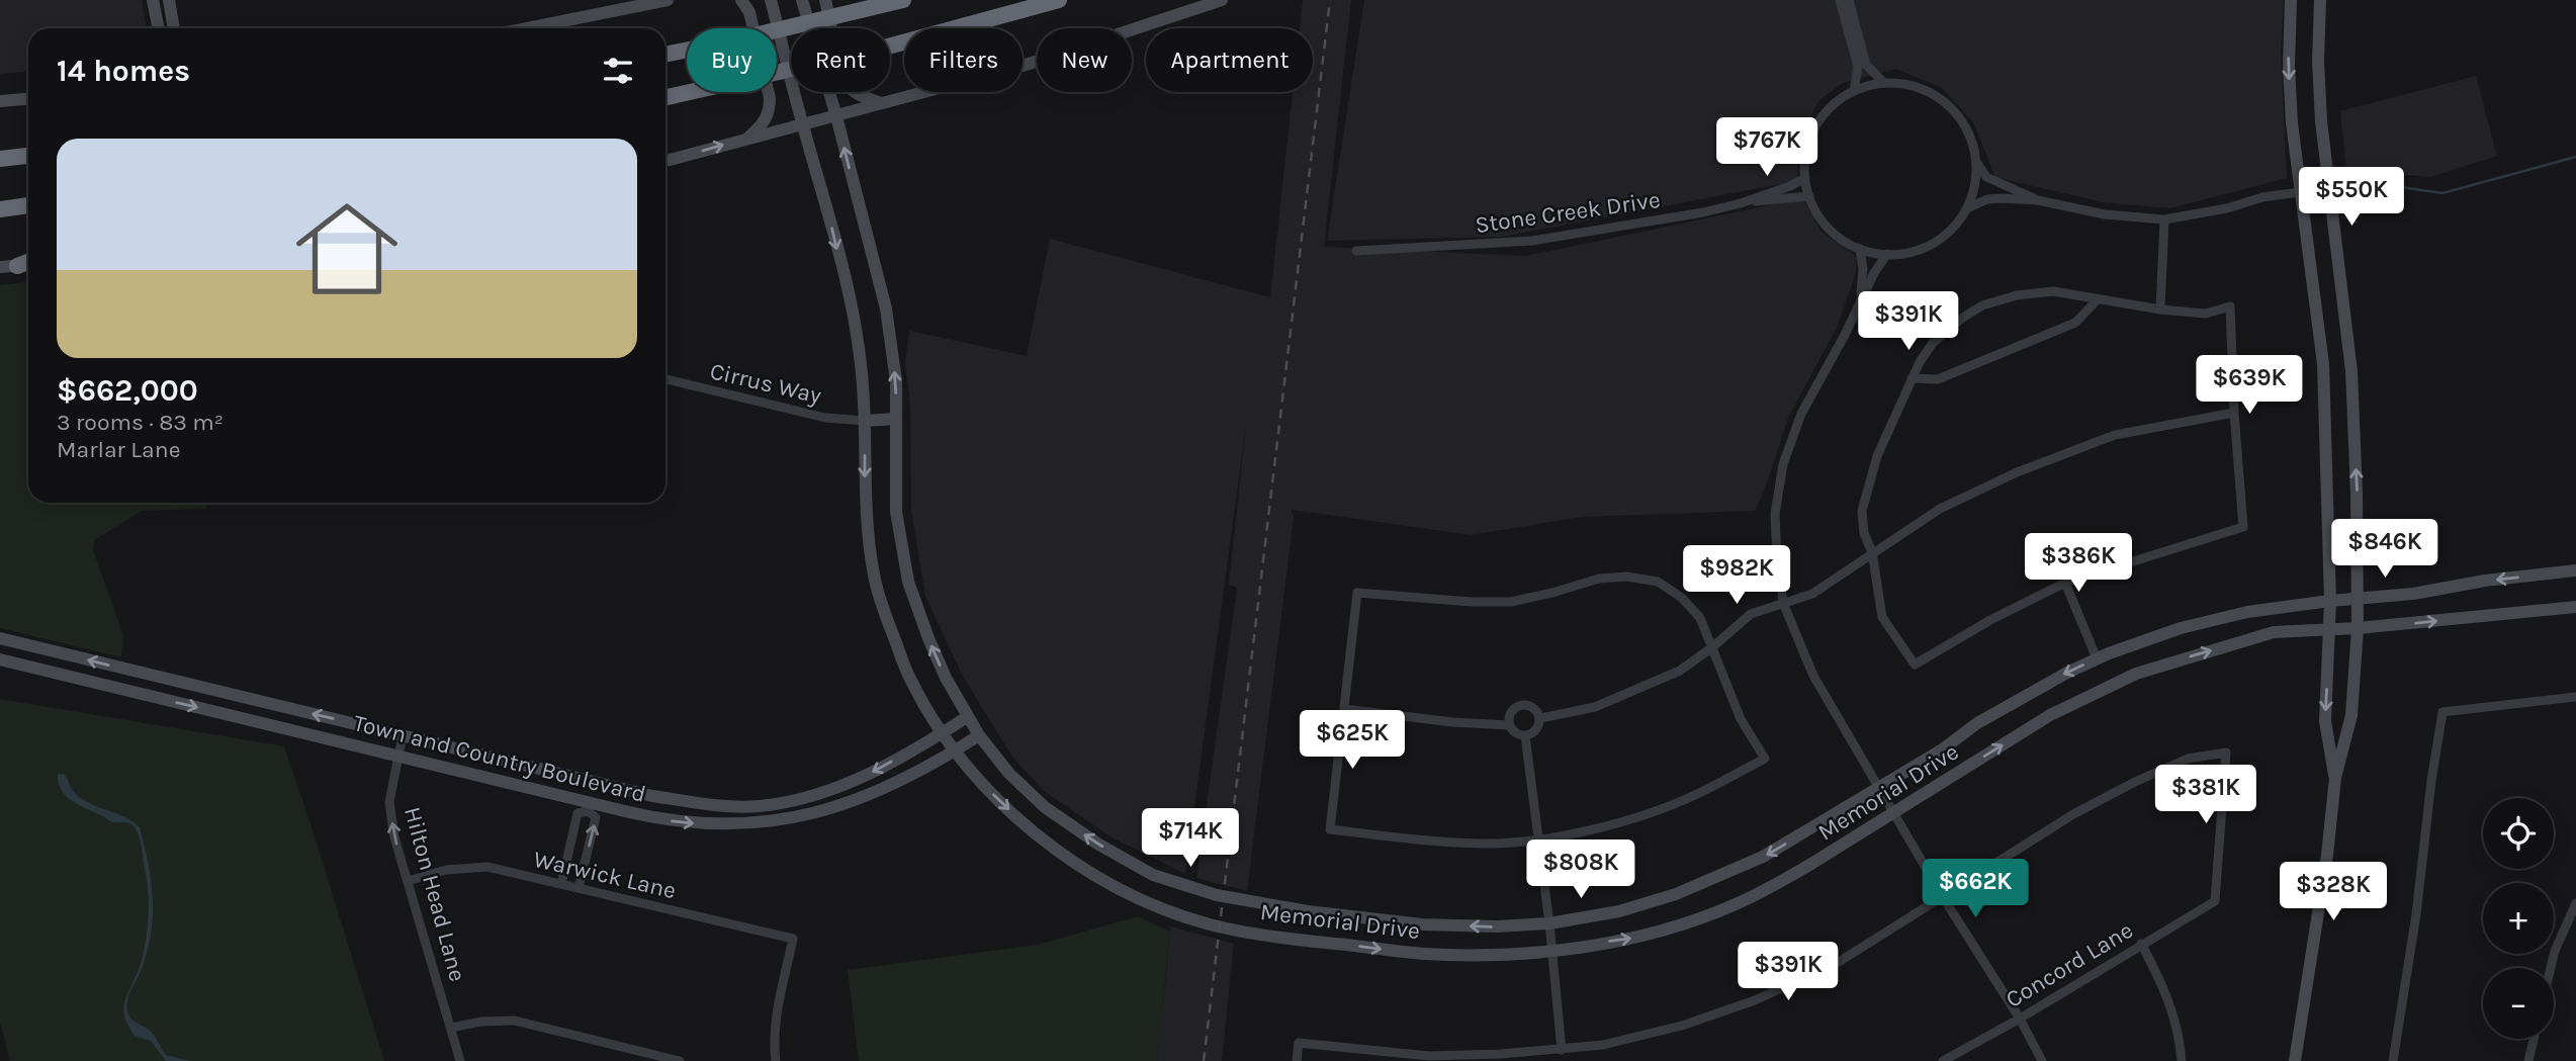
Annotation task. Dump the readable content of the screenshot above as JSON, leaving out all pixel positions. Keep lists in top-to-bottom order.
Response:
{
  "streets": {
    "main road": ["Town and Country Boulevard", "Memorial Drive"],
    "street": [
      "Stone Creek Drive",
      "Cirrus Way",
      "Warwick Lane",
      "Hilton Head Lane",
      "Concord Lane"
    ]
  },
  "crossings": [
    ["Cirrus Way", "Memorial Drive"],
    ["Town and Country Boulevard", "Memorial Drive"],
    ["Town and Country Boulevard", "Hilton Head Lane"],
    ["Warwick Lane", "Hilton Head Lane"]
  ],
  "one_way": ["Hilton Head Lane"],
  "page": {
    "chip": [
      "Buy",
      "Rent",
      "Filters",
      "New",
      "Apartment"
    ],
    "heading": "14 homes",
    "list": [
      {
        "name": "$662,000",
        "note": "3 rooms · 83 m² · Marlar Lane"
      }
    ],
    "price": [
      "$767K",
      "$550K",
      "$391K",
      "$639K",
      "$846K",
      "$386K",
      "$982K",
      "$625K",
      "$381K",
      "$714K",
      "$808K",
      "$662K",
      "$328K",
      "$391K"
    ],
    "map_buttons": ["+", "−"]
  }
}
